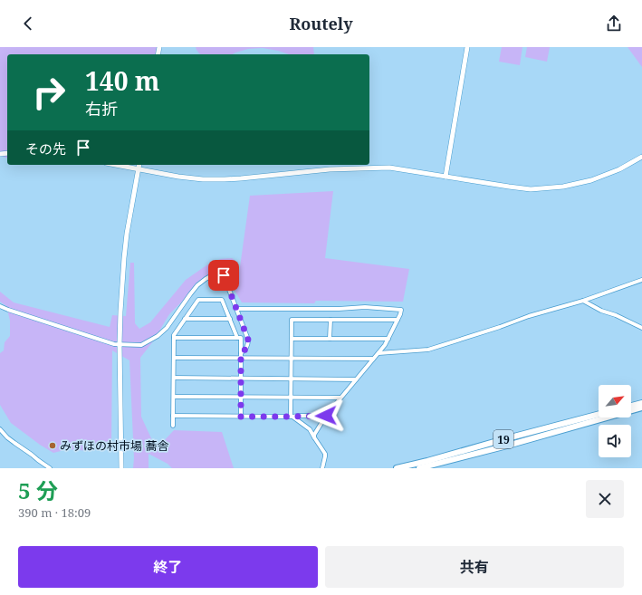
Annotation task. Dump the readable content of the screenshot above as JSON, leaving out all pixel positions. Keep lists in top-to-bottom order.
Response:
{
  "streets": {
    "main road": ["19"]
  },
  "places": ["みずほの村市場 蕎舎"],
  "north": "top right",
  "page": {
    "header": "Routely",
    "turn": ["140 m", "右折"],
    "then": "その先",
    "heading": ["5 分", "390 m · 18:09"],
    "buttons": ["終了", "共有"]
  }
}
